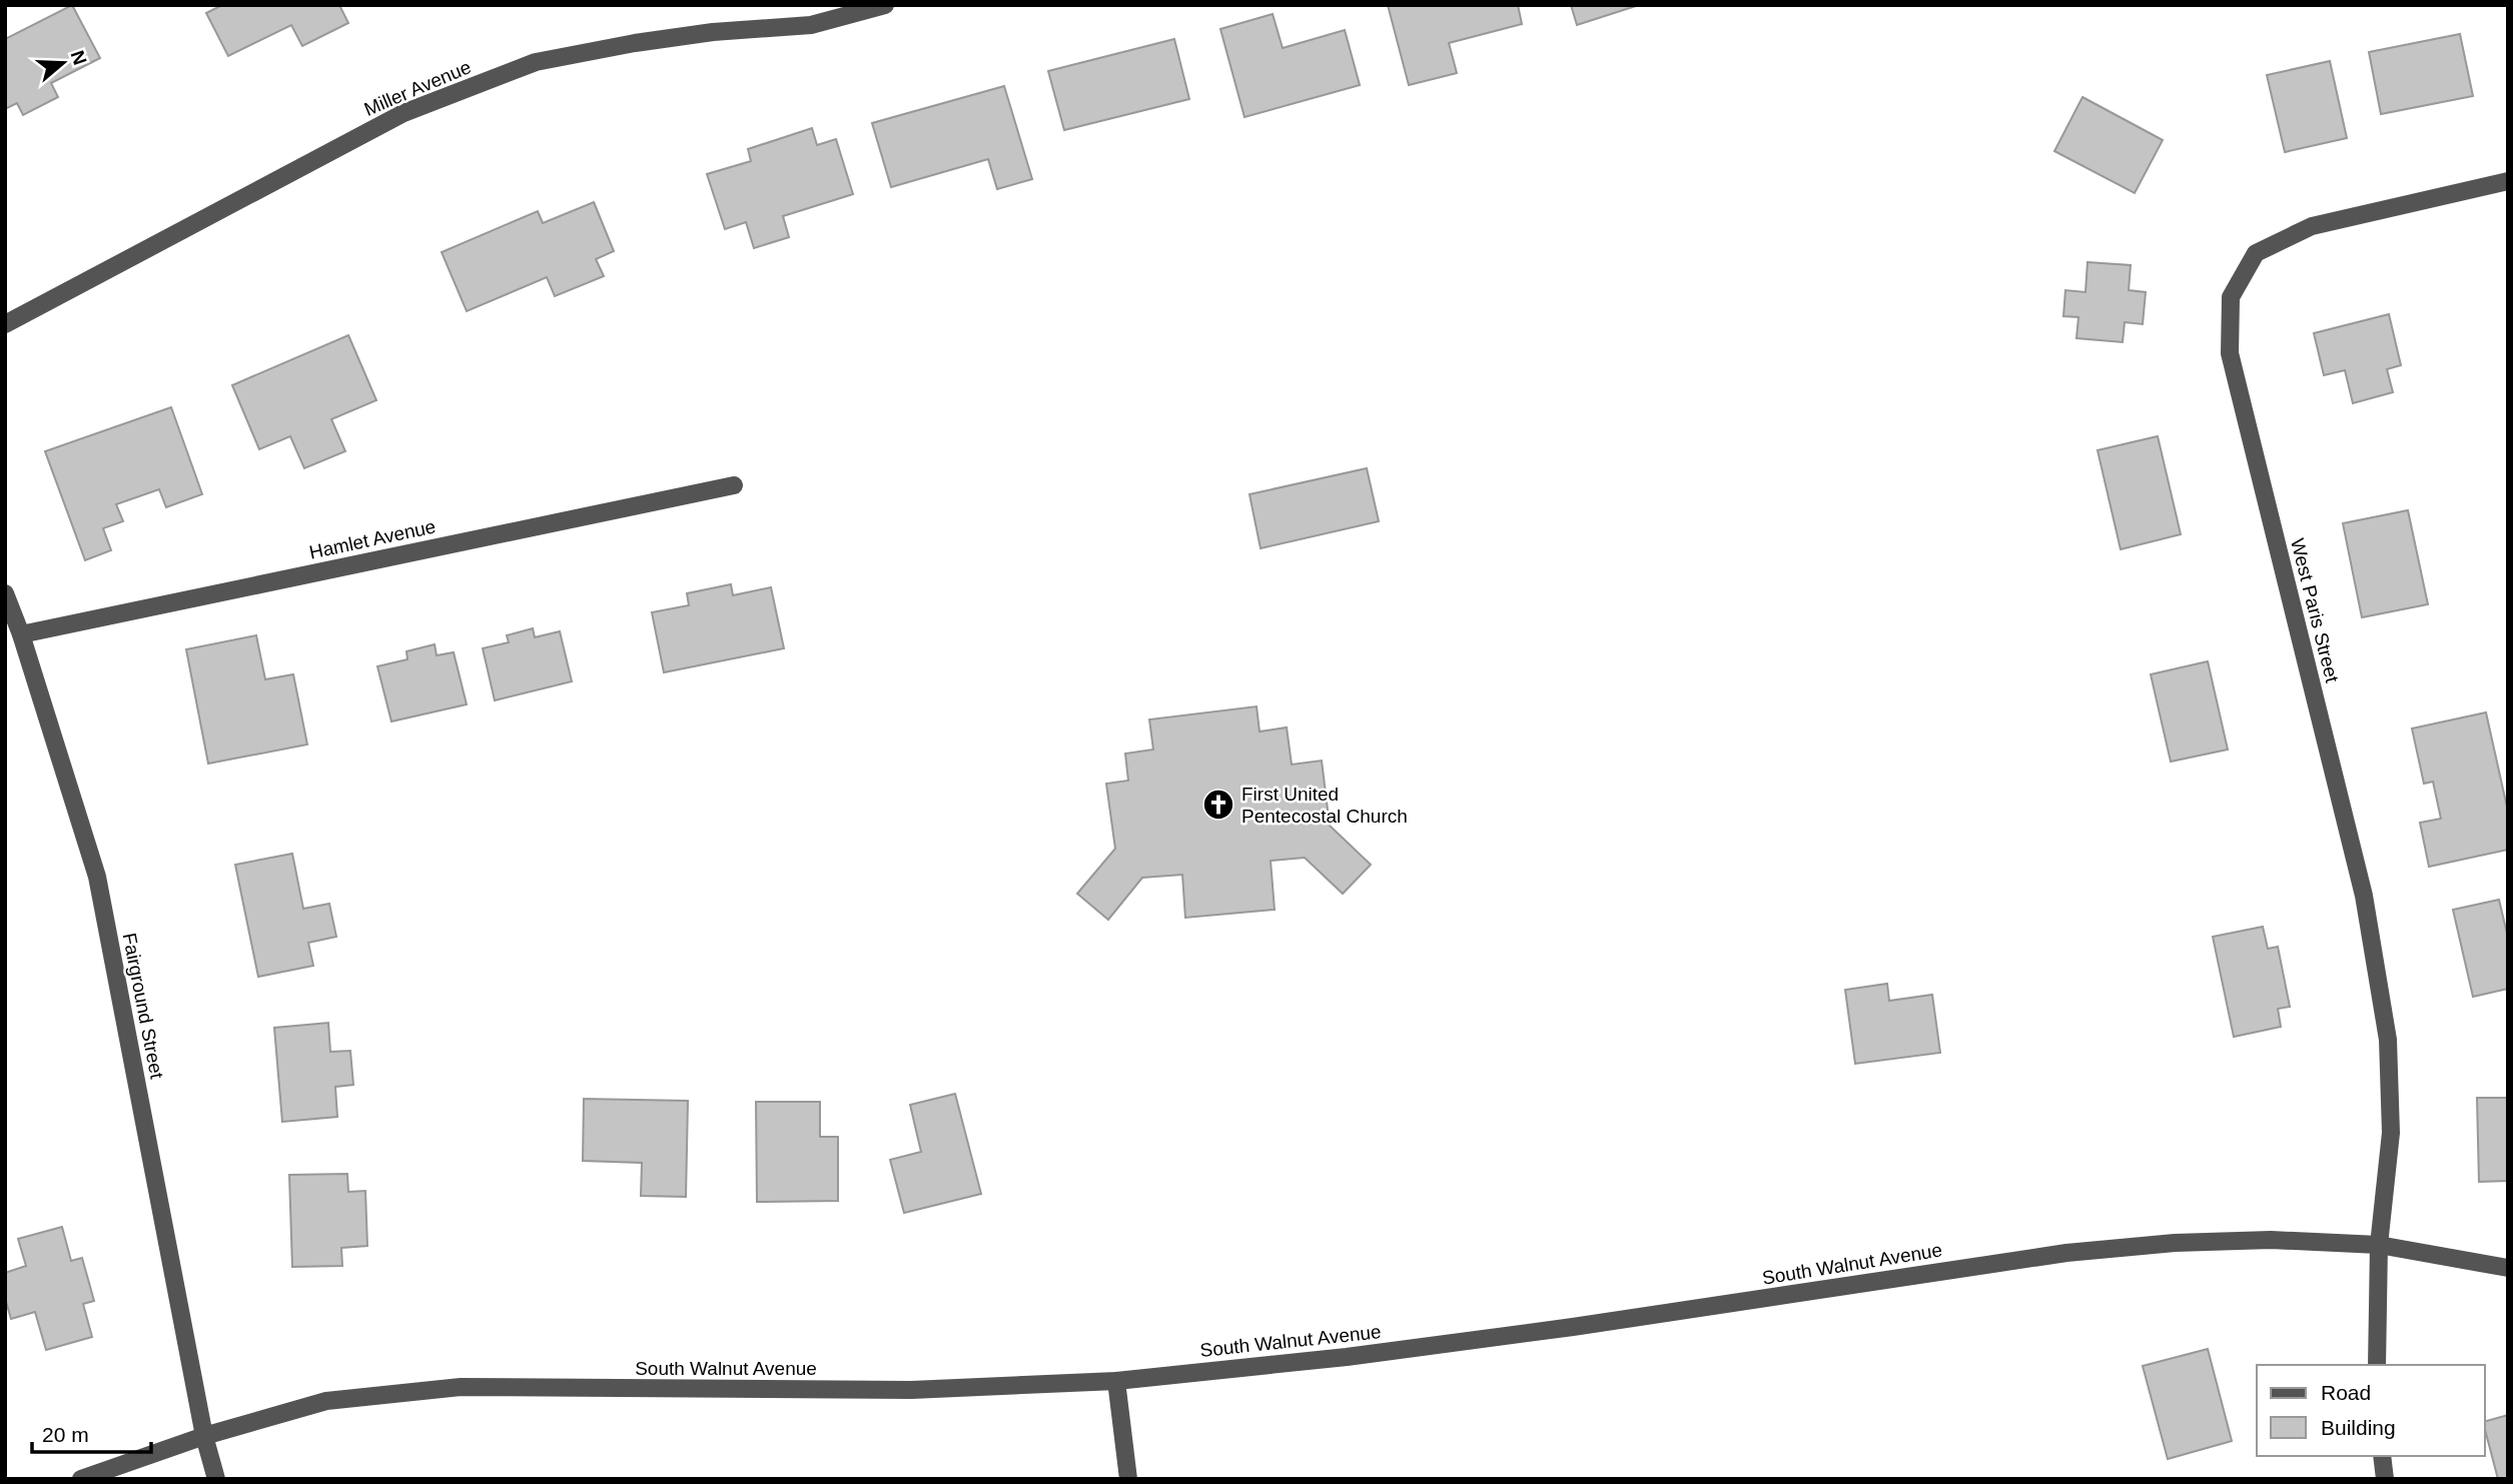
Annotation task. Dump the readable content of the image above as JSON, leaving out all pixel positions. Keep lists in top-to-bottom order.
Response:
{
  "streets": {
    "street": [
      "Miller Avenue",
      "Hamlet Avenue",
      "West Paris Street",
      "Fairground Street",
      "South Walnut Avenue"
    ]
  },
  "crossings": [
    ["Hamlet Avenue", "Fairground Street"],
    ["West Paris Street", "South Walnut Avenue"],
    ["Fairground Street", "South Walnut Avenue"]
  ],
  "places": {
    "church": ["First United Pentecostal Church"]
  },
  "legend": ["Road", "Building"],
  "scale_bar": "20 m",
  "north": "right"
}
